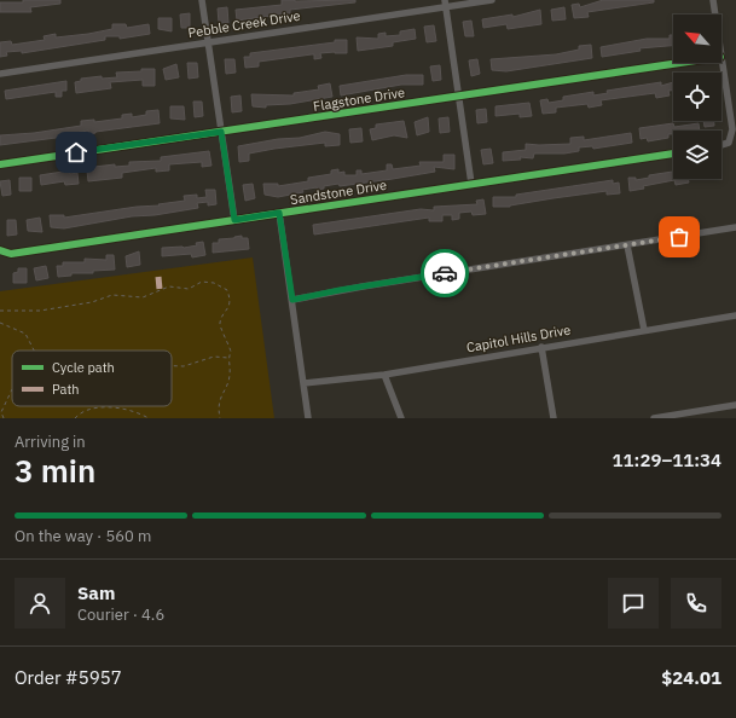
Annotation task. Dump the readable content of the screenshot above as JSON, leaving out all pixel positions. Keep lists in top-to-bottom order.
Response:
{
  "streets": {
    "street": [
      "Pebble Creek Drive",
      "Flagstone Drive",
      "Sandstone Drive",
      "Capitol Hills Drive"
    ]
  },
  "legend": ["Cycle path", "Path"],
  "north": "top left",
  "page": {
    "heading": ["3 min", "Arriving in", "11:29–11:34"],
    "panel": [
      "Sam",
      "Courier · 4.6",
      "Order #5957",
      "$24.01"
    ],
    "bar": "On the way · 560 m"
  }
}
